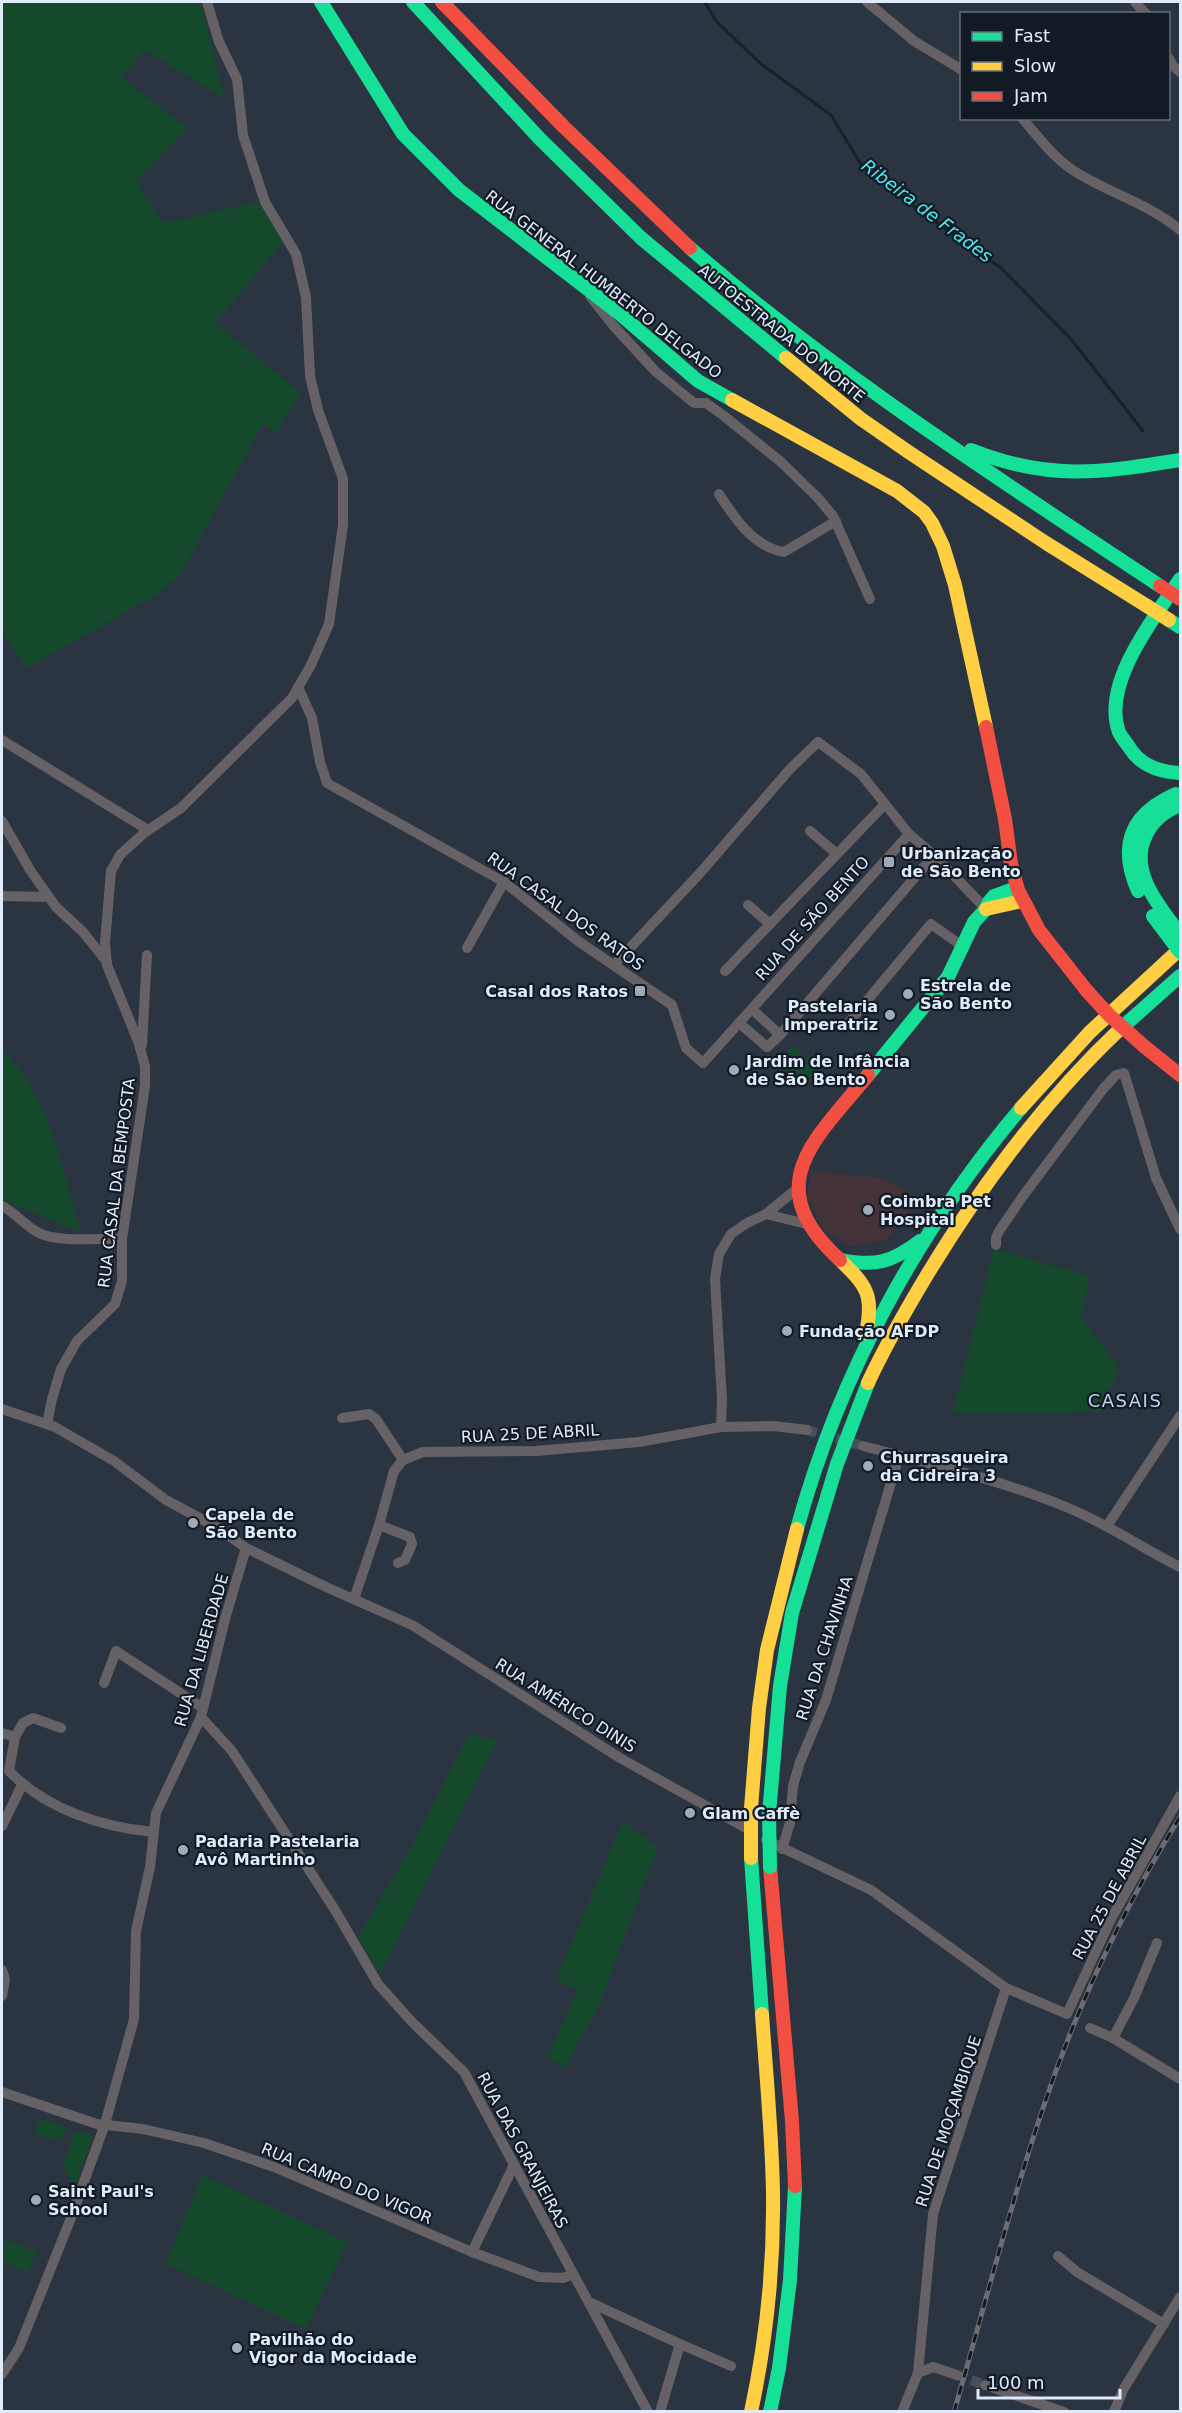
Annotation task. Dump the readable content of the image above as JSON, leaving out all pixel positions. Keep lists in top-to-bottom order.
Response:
{
  "streets": {
    "main road": ["RUA GENERAL HUMBERTO DELGADO", "AUTOESTRADA DO NORTE"],
    "street": [
      "RUA CASAL DOS RATOS",
      "RUA DE SÃO BENTO",
      "RUA CASAL DA BEMPOSTA",
      "RUA 25 DE ABRIL",
      "RUA DA CHAVINHA",
      "RUA DA LIBERDADE",
      "RUA AMÉRICO DINIS",
      "RUA DE MOÇAMBIQUE",
      "RUA DAS GRANJEIRAS",
      "RUA CAMPO DO VIGOR"
    ]
  },
  "crossings": [
    ["RUA CASAL DOS RATOS", "RUA DE SÃO BENTO"],
    ["RUA CASAL DA BEMPOSTA", "RUA AMÉRICO DINIS"],
    ["RUA 25 DE ABRIL", "RUA AMÉRICO DINIS"],
    ["RUA DA CHAVINHA", "RUA AMÉRICO DINIS"],
    ["RUA DA LIBERDADE", "RUA AMÉRICO DINIS"],
    ["RUA DA LIBERDADE", "RUA DAS GRANJEIRAS"],
    ["RUA DA LIBERDADE", "RUA CAMPO DO VIGOR"],
    ["RUA AMÉRICO DINIS", "RUA DE MOÇAMBIQUE"],
    ["RUA DAS GRANJEIRAS", "RUA CAMPO DO VIGOR"]
  ],
  "districts": ["CASAIS"],
  "water": ["Ribeira de Frades"],
  "places": {
    "transit": ["Urbanização de São Bento", "Casal dos Ratos"],
    "other": [
      "Estrela de São Bento",
      "Pastelaria Imperatriz",
      "Jardim de Infância de São Bento",
      "Coimbra Pet Hospital",
      "Fundação AFDP",
      "Churrasqueira da Cidreira 3",
      "Capela de São Bento",
      "Glam Caffè",
      "Padaria Pastelaria Avô Martinho",
      "Saint Paul's School",
      "Pavilhão do Vigor da Mocidade"
    ]
  },
  "legend": ["Fast", "Slow", "Jam"],
  "scale_bar": "100 m"
}
